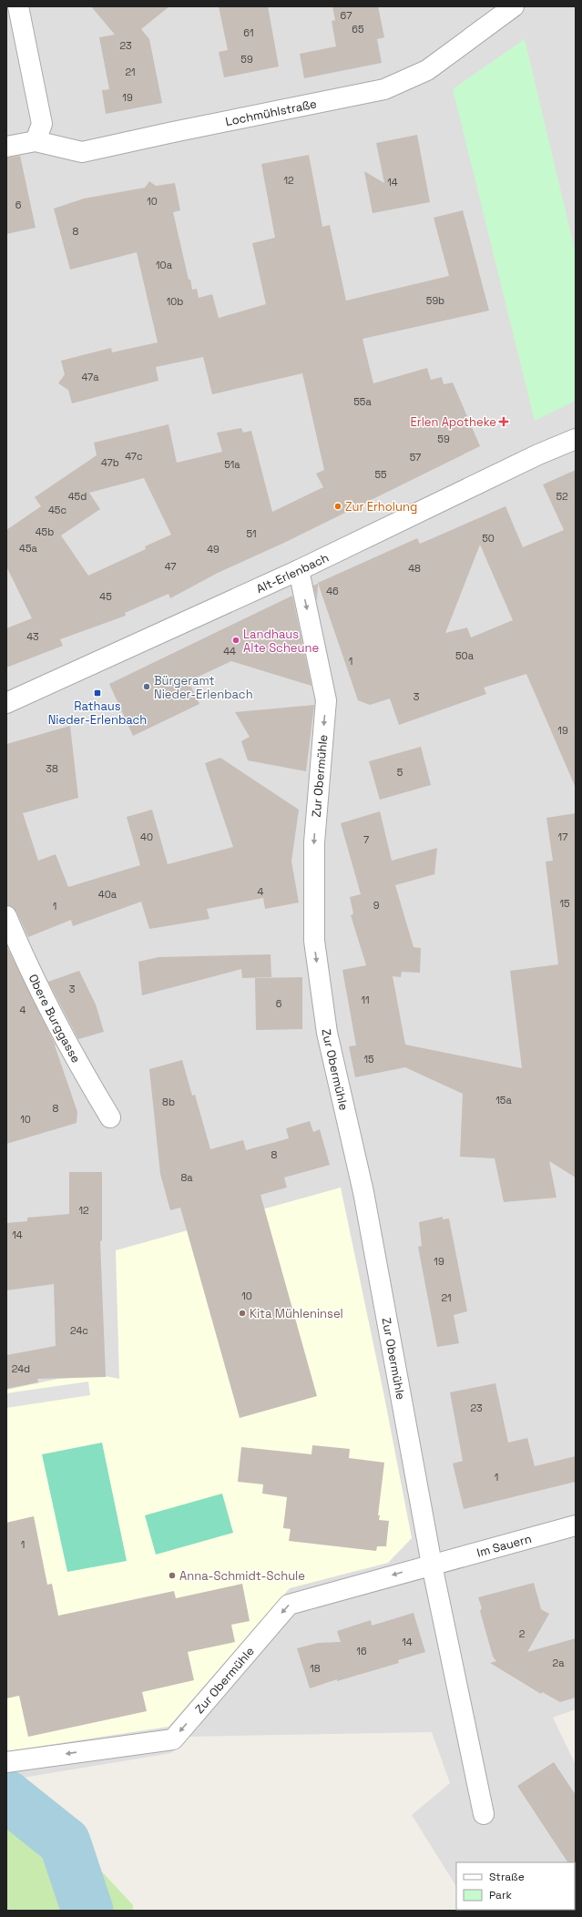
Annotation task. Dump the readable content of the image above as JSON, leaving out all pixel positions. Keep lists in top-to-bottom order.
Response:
{
  "streets": {
    "street": [
      "Lochmühlstraße",
      "Alt-Erlenbach",
      "Zur Obermühle",
      "Obere Burggasse",
      "Im Sauern"
    ]
  },
  "crossings": [
    ["Alt-Erlenbach", "Zur Obermühle"],
    ["Zur Obermühle", "Im Sauern"]
  ],
  "one_way": ["Zur Obermühle"],
  "places": {
    "health": ["Erlen Apotheke"],
    "other": [
      "Zur Erholung",
      "Landhaus Alte Scheune",
      "Bürgeramt Nieder-Erlenbach",
      "Kita Mühleninsel",
      "Anna-Schmidt-Schule"
    ],
    "transit": ["Rathaus Nieder-Erlenbach"]
  },
  "house_numbers": [
    "67",
    "65",
    "61",
    "23",
    "59",
    "21",
    "19",
    "12",
    "14",
    "10",
    "6",
    "8",
    "10a",
    "59b",
    "10b",
    "47a",
    "55a",
    "59",
    "47c",
    "57",
    "47b",
    "51a",
    "55",
    "45d",
    "52",
    "45c",
    "45b",
    "51",
    "50",
    "45a",
    "49",
    "47",
    "48",
    "46",
    "45",
    "43",
    "44",
    "50a",
    "1",
    "3",
    "19",
    "38",
    "5",
    "40",
    "17",
    "7",
    "4",
    "40a",
    "15",
    "9",
    "1",
    "3",
    "11",
    "6",
    "4",
    "15",
    "15a",
    "8b",
    "8",
    "10",
    "8",
    "8a",
    "12",
    "14",
    "19",
    "10",
    "21",
    "24c",
    "24d",
    "23",
    "1",
    "1",
    "2",
    "14",
    "16",
    "2a",
    "18"
  ],
  "legend": ["Straße", "Park"]
}
